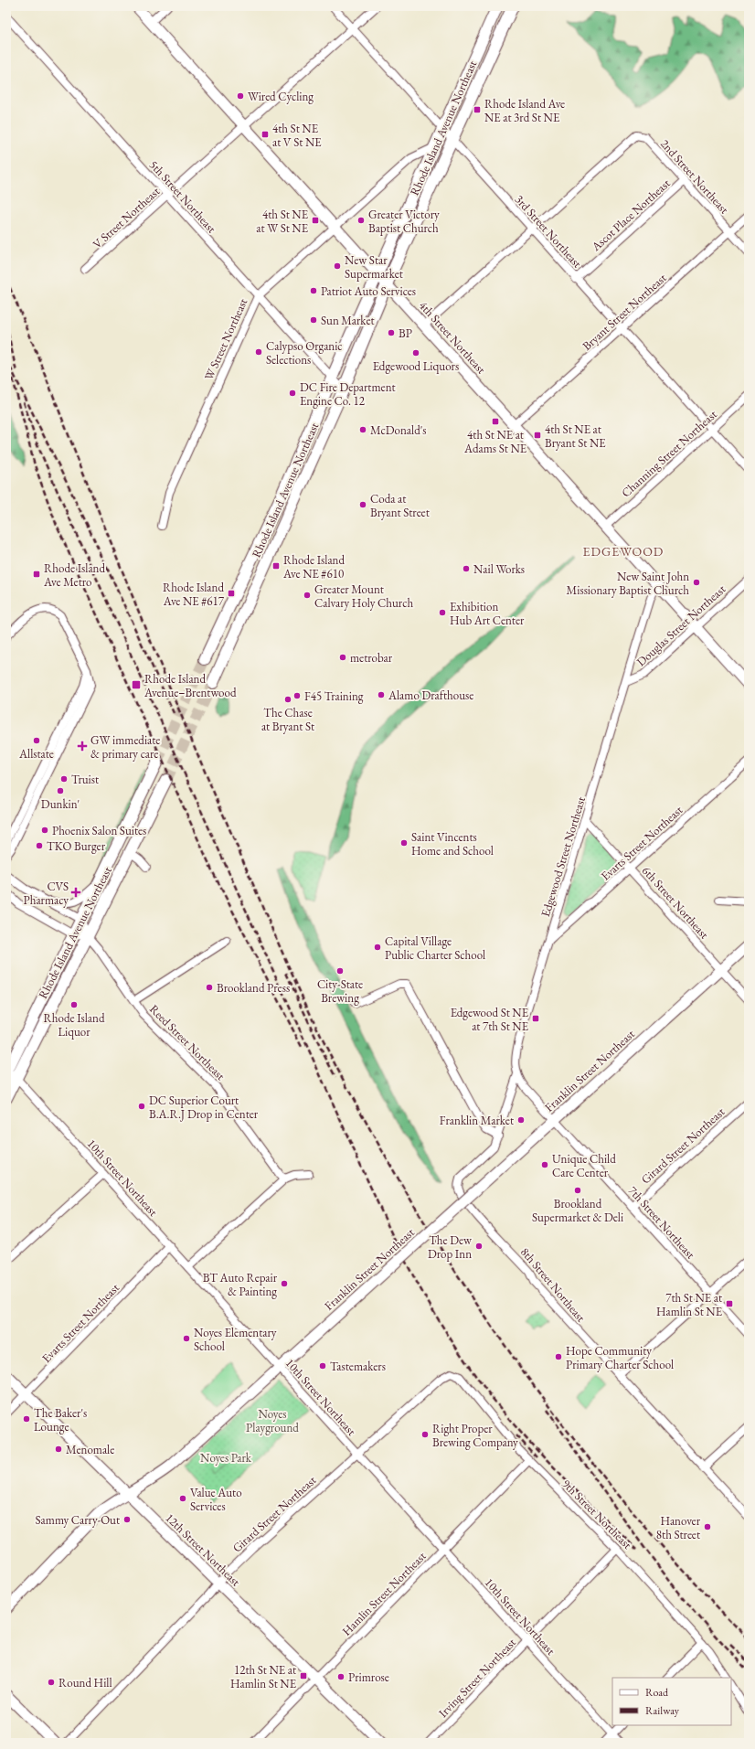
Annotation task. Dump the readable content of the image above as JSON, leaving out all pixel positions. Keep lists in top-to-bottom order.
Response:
{
  "streets": {
    "main road": ["Rhode Island Avenue Northeast"],
    "street": [
      "2nd Street Northeast",
      "5th Street Northeast",
      "Ascot Place Northeast",
      "V Street Northeast",
      "3rd Street Northeast",
      "Bryant Street Northeast",
      "4th Street Northeast",
      "W Street Northeast",
      "Channing Street Northeast",
      "Douglas Street Northeast",
      "Evarts Street Northeast",
      "Edgewood Street Northeast",
      "6th Street Northeast",
      "Reed Street Northeast",
      "Franklin Street Northeast",
      "Girard Street Northeast",
      "10th Street Northeast",
      "7th Street Northeast",
      "8th Street Northeast",
      "9th Street Northeast",
      "12th Street Northeast",
      "Hamlin Street Northeast",
      "Irving Street Northeast"
    ]
  },
  "crossings": [
    ["Rhode Island Avenue Northeast", "5th Street Northeast"],
    ["Rhode Island Avenue Northeast", "3rd Street Northeast"],
    ["Rhode Island Avenue Northeast", "4th Street Northeast"],
    ["Rhode Island Avenue Northeast", "W Street Northeast"],
    ["Rhode Island Avenue Northeast", "Reed Street Northeast"],
    ["Rhode Island Avenue Northeast", "10th Street Northeast"],
    ["2nd Street Northeast", "Ascot Place Northeast"],
    ["2nd Street Northeast", "3rd Street Northeast"],
    ["2nd Street Northeast", "Bryant Street Northeast"],
    ["5th Street Northeast", "V Street Northeast"],
    ["5th Street Northeast", "W Street Northeast"],
    ["Ascot Place Northeast", "3rd Street Northeast"],
    ["V Street Northeast", "3rd Street Northeast"],
    ["V Street Northeast", "4th Street Northeast"],
    ["3rd Street Northeast", "Bryant Street Northeast"],
    ["3rd Street Northeast", "Channing Street Northeast"],
    ["Bryant Street Northeast", "4th Street Northeast"],
    ["4th Street Northeast", "W Street Northeast"],
    ["4th Street Northeast", "Channing Street Northeast"],
    ["4th Street Northeast", "Douglas Street Northeast"],
    ["4th Street Northeast", "Edgewood Street Northeast"],
    ["Douglas Street Northeast", "Edgewood Street Northeast"],
    ["Evarts Street Northeast", "Edgewood Street Northeast"],
    ["Evarts Street Northeast", "6th Street Northeast"],
    ["Evarts Street Northeast", "10th Street Northeast"],
    ["Evarts Street Northeast", "12th Street Northeast"],
    ["Edgewood Street Northeast", "6th Street Northeast"],
    ["Edgewood Street Northeast", "7th Street Northeast"],
    ["Edgewood Street Northeast", "8th Street Northeast"],
    ["6th Street Northeast", "Franklin Street Northeast"],
    ["Franklin Street Northeast", "10th Street Northeast"],
    ["Franklin Street Northeast", "7th Street Northeast"],
    ["Franklin Street Northeast", "12th Street Northeast"],
    ["Girard Street Northeast", "10th Street Northeast"],
    ["Girard Street Northeast", "7th Street Northeast"],
    ["Girard Street Northeast", "9th Street Northeast"],
    ["Girard Street Northeast", "12th Street Northeast"],
    ["10th Street Northeast", "Hamlin Street Northeast"],
    ["10th Street Northeast", "Irving Street Northeast"],
    ["9th Street Northeast", "Hamlin Street Northeast"],
    ["9th Street Northeast", "Irving Street Northeast"],
    ["12th Street Northeast", "Hamlin Street Northeast"]
  ],
  "districts": ["EDGEWOOD"],
  "parks": ["Noyes Playground", "Noyes Park"],
  "places": {
    "other": [
      "Wired Cycling",
      "Greater Victory Baptist Church",
      "New Star Supermarket",
      "Patriot Auto Services",
      "Sun Market",
      "BP",
      "Calypso Organic Selections",
      "Edgewood Liquors",
      "DC Fire Department Engine Co. 12",
      "McDonald's",
      "Coda at Bryant Street",
      "Nail Works",
      "New Saint John Missionary Baptist Church",
      "Greater Mount Calvary Holy Church",
      "Exhibition Hub Art Center",
      "metrobar",
      "Alamo Drafthouse",
      "F45 Training",
      "The Chase at Bryant St",
      "Allstate",
      "Truist",
      "Dunkin'",
      "Phoenix Salon Suites",
      "Saint Vincents Home and School",
      "TKO Burger",
      "Capital Village Public Charter School",
      "City-State Brewing",
      "Brookland Press",
      "Rhode Island Liquor",
      "DC Superior Court B.A.R.J Drop in Center",
      "Franklin Market",
      "Unique Child Care Center",
      "Brookland Supermarket & Deli",
      "The Dew Drop Inn",
      "BT Auto Repair & Painting",
      "Noyes Elementary School",
      "Hope Community Primary Charter School",
      "Tastemakers",
      "The Baker's Lounge",
      "Right Proper Brewing Company",
      "Menomale",
      "Value Auto Services",
      "Sammy Carry-Out",
      "Hanover 8th Street",
      "Primrose",
      "Round Hill"
    ],
    "transit": [
      "Rhode Island Ave NE at 3rd St NE",
      "4th St NE at V St NE",
      "4th St NE at W St NE",
      "4th St NE at Adams St NE",
      "4th St NE at Bryant St NE",
      "Rhode Island Ave NE #610",
      "Rhode Island Ave Metro",
      "Rhode Island Ave NE #617",
      "Rhode Island Avenue–Brentwood",
      "Edgewood St NE at 7th St NE",
      "7th St NE at Hamlin St NE",
      "12th St NE at Hamlin St NE"
    ],
    "health": ["GW immediate & primary care", "CVS Pharmacy"]
  },
  "legend": ["Road", "Railway"]
}
